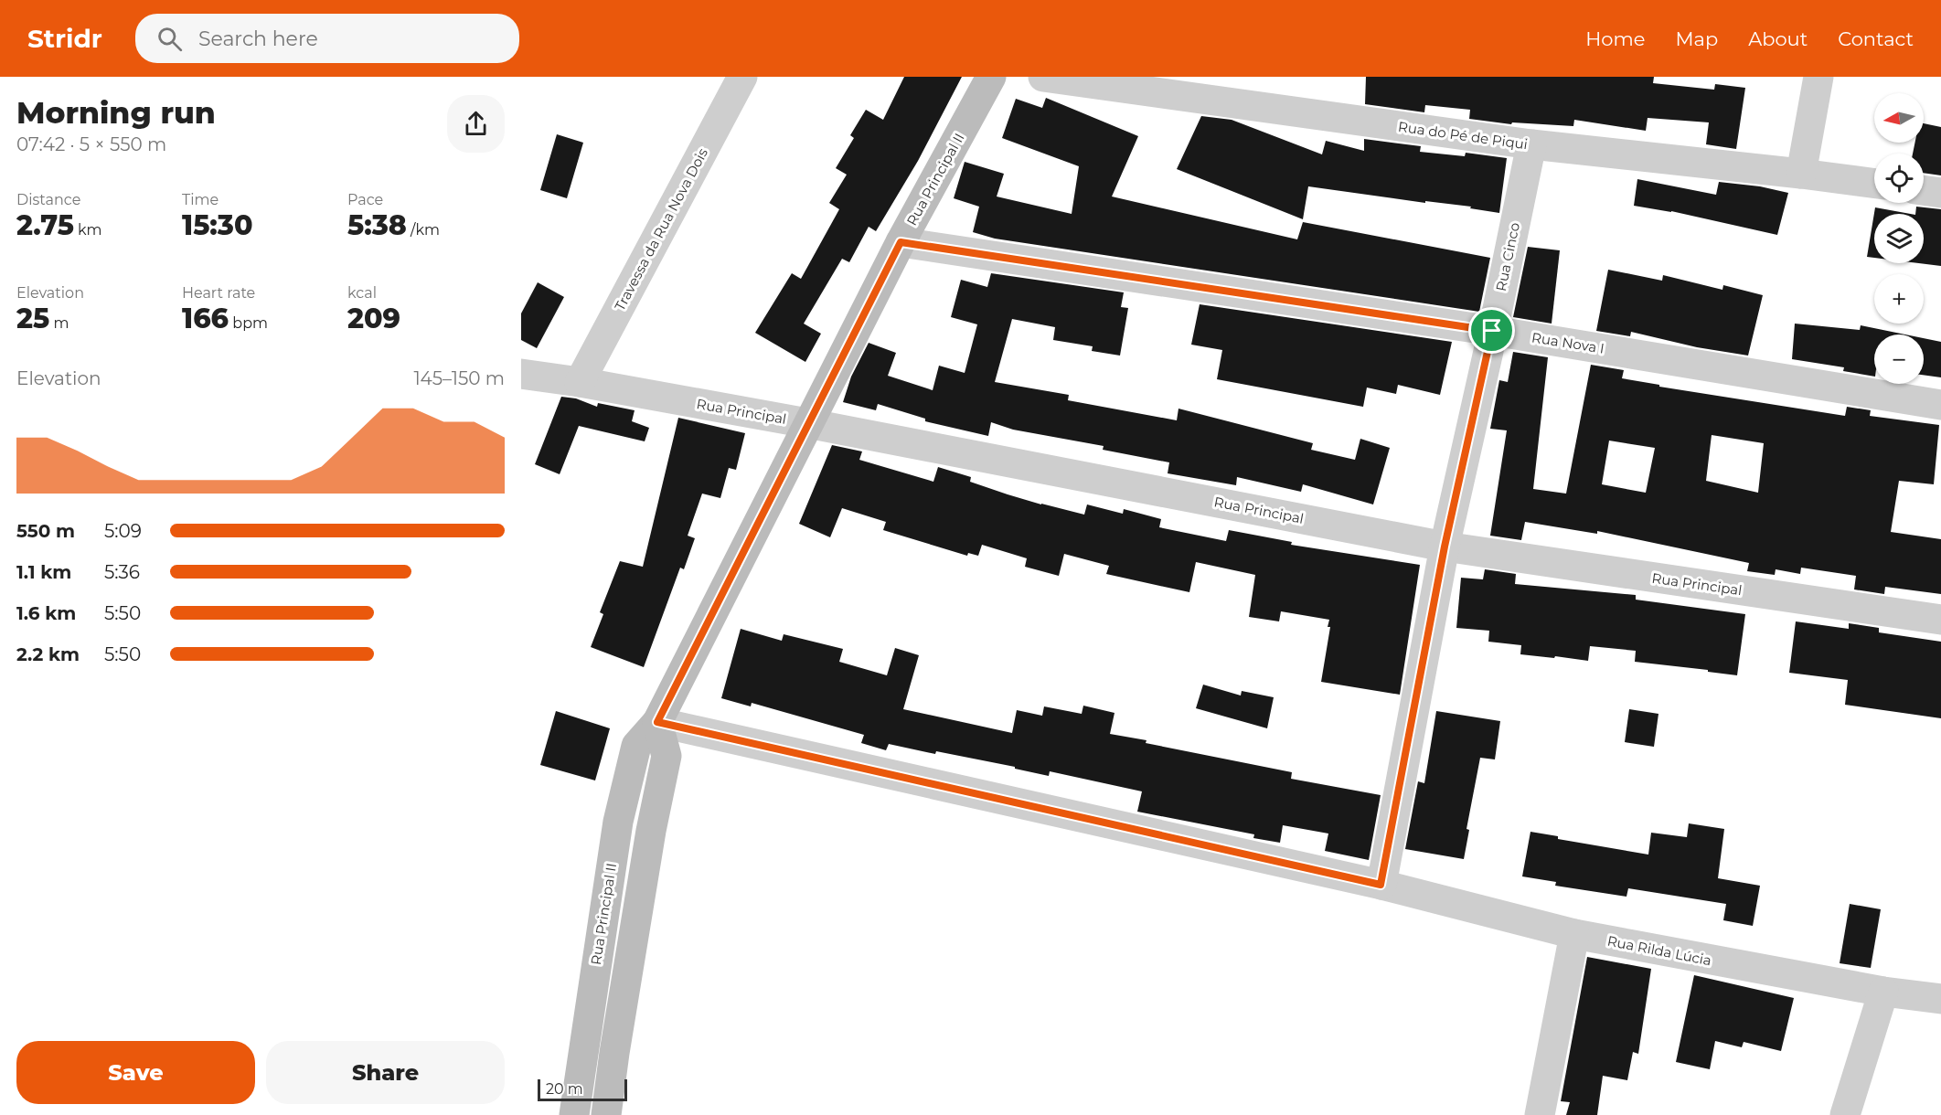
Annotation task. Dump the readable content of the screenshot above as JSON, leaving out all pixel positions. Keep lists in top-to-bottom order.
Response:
{
  "streets": {
    "street": [
      "Rua do Pé de Piqui",
      "Rua Principal II",
      "Travessa da Rua Nova Dois",
      "Rua Cinco",
      "Rua Nova I",
      "Rua Principal",
      "Rua Rilda Lúcia"
    ]
  },
  "crossings": [
    ["Rua do Pé de Piqui", "Rua Cinco"],
    ["Rua Principal II", "Rua Nova I"],
    ["Rua Principal II", "Rua Principal"],
    ["Rua Principal II", "Rua Rilda Lúcia"],
    ["Travessa da Rua Nova Dois", "Rua Principal"],
    ["Rua Cinco", "Rua Nova I"],
    ["Rua Cinco", "Rua Principal"],
    ["Rua Cinco", "Rua Rilda Lúcia"]
  ],
  "scale_bar": "20 m",
  "north": "left",
  "page": {
    "header": "Stridr",
    "search": "Search here",
    "nav": [
      "Home",
      "Map",
      "About",
      "Contact"
    ],
    "heading": ["Morning run", "07:42 · 5 × 550 m"],
    "map_buttons": ["+", "−"],
    "stats": [
      ["Distance", "2.75 km"],
      ["Time", "15:30"],
      ["Pace", "5:38 /km"],
      ["Elevation", "25 m"],
      ["Heart rate", "166 bpm"],
      ["kcal", "209"]
    ],
    "chart": ["Elevation", "145–150 m"],
    "list": [
      {
        "name": "550 m",
        "note": "5:09"
      },
      {
        "name": "1.1 km",
        "note": "5:36"
      },
      {
        "name": "1.6 km",
        "note": "5:50"
      },
      {
        "name": "2.2 km",
        "note": "5:50"
      }
    ],
    "buttons": ["Save", "Share"],
    "scale": "20 m"
  }
}
